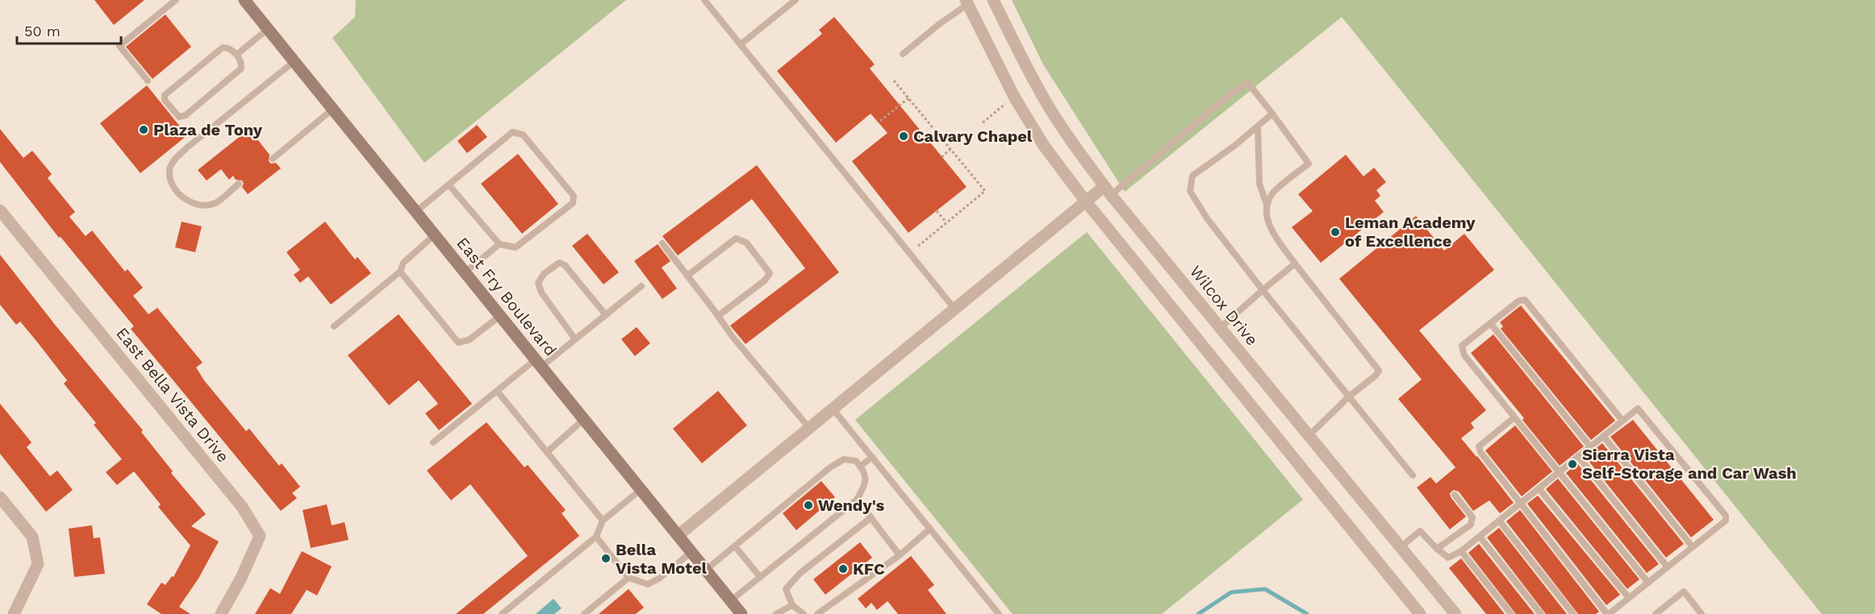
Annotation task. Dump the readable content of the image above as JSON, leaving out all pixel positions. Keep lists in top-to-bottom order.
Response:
{
  "streets": {
    "main road": ["East Fry Boulevard"],
    "street": ["Wilcox Drive", "East Bella Vista Drive"]
  },
  "places": [
    "Plaza de Tony",
    "Calvary Chapel",
    "Leman Academy of Excellence",
    "Sierra Vista Self-Storage and Car Wash",
    "Wendy's",
    "Bella Vista Motel",
    "KFC"
  ],
  "scale_bar": "50 m"
}
